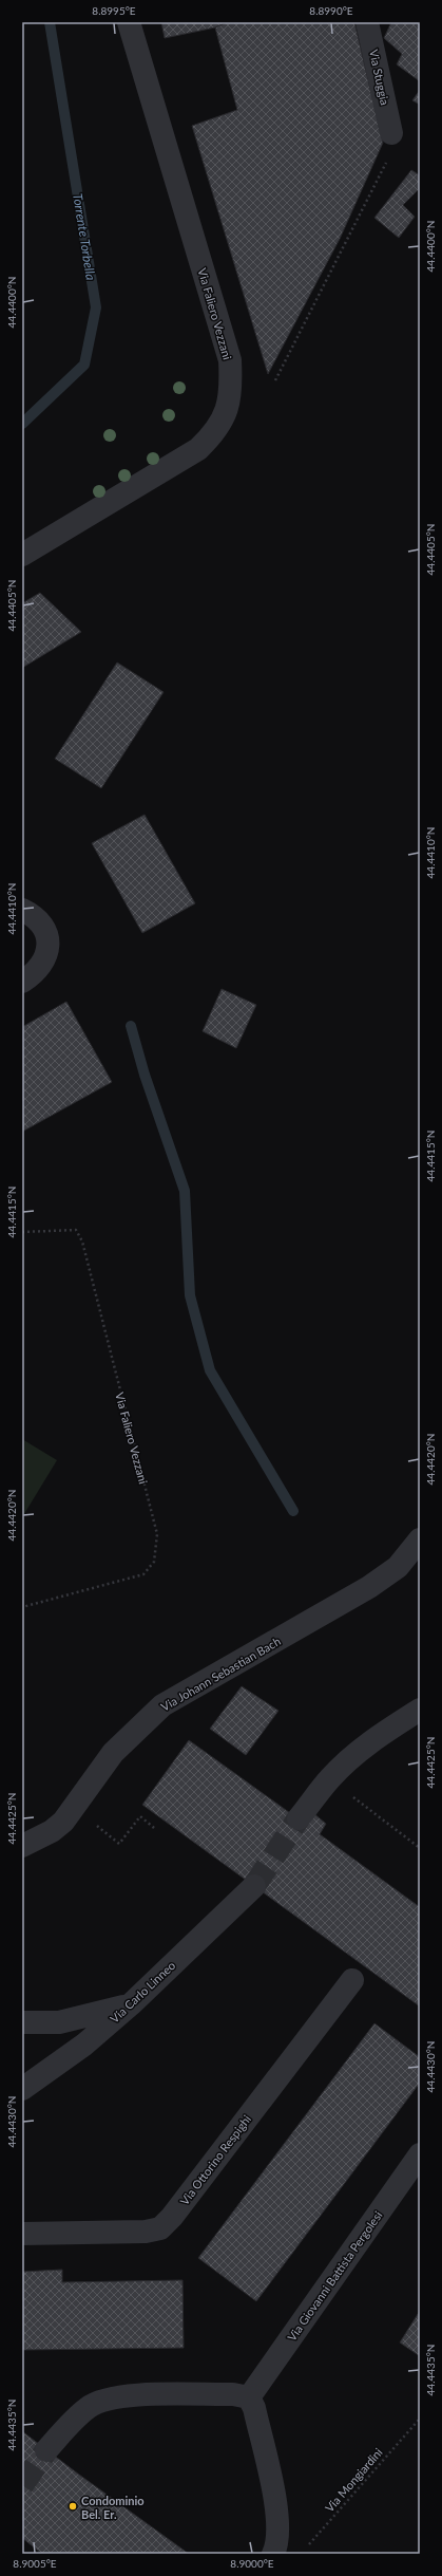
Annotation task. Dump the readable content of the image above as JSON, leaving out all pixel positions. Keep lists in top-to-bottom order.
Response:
{
  "streets": {
    "street": [
      "Via Stuggia",
      "Via Faliero Vezzani",
      "Via Johann Sebastian Bach",
      "Via Carlo Linneo",
      "Via Ottorino Respighi",
      "Via Giovanni Battista Pergolesi"
    ],
    "path": ["Via Mongiardini"]
  },
  "water": ["Torrente Torbella"],
  "places": ["Condominio Bel. Er."],
  "coordinates": [
    "8.8995°E",
    "8.8990°E",
    "44.4400°N",
    "44.4405°N",
    "44.4410°N",
    "44.4415°N",
    "44.4420°N",
    "44.4425°N",
    "44.4430°N",
    "44.4435°N",
    "8.9005°E",
    "8.9000°E"
  ]
}
